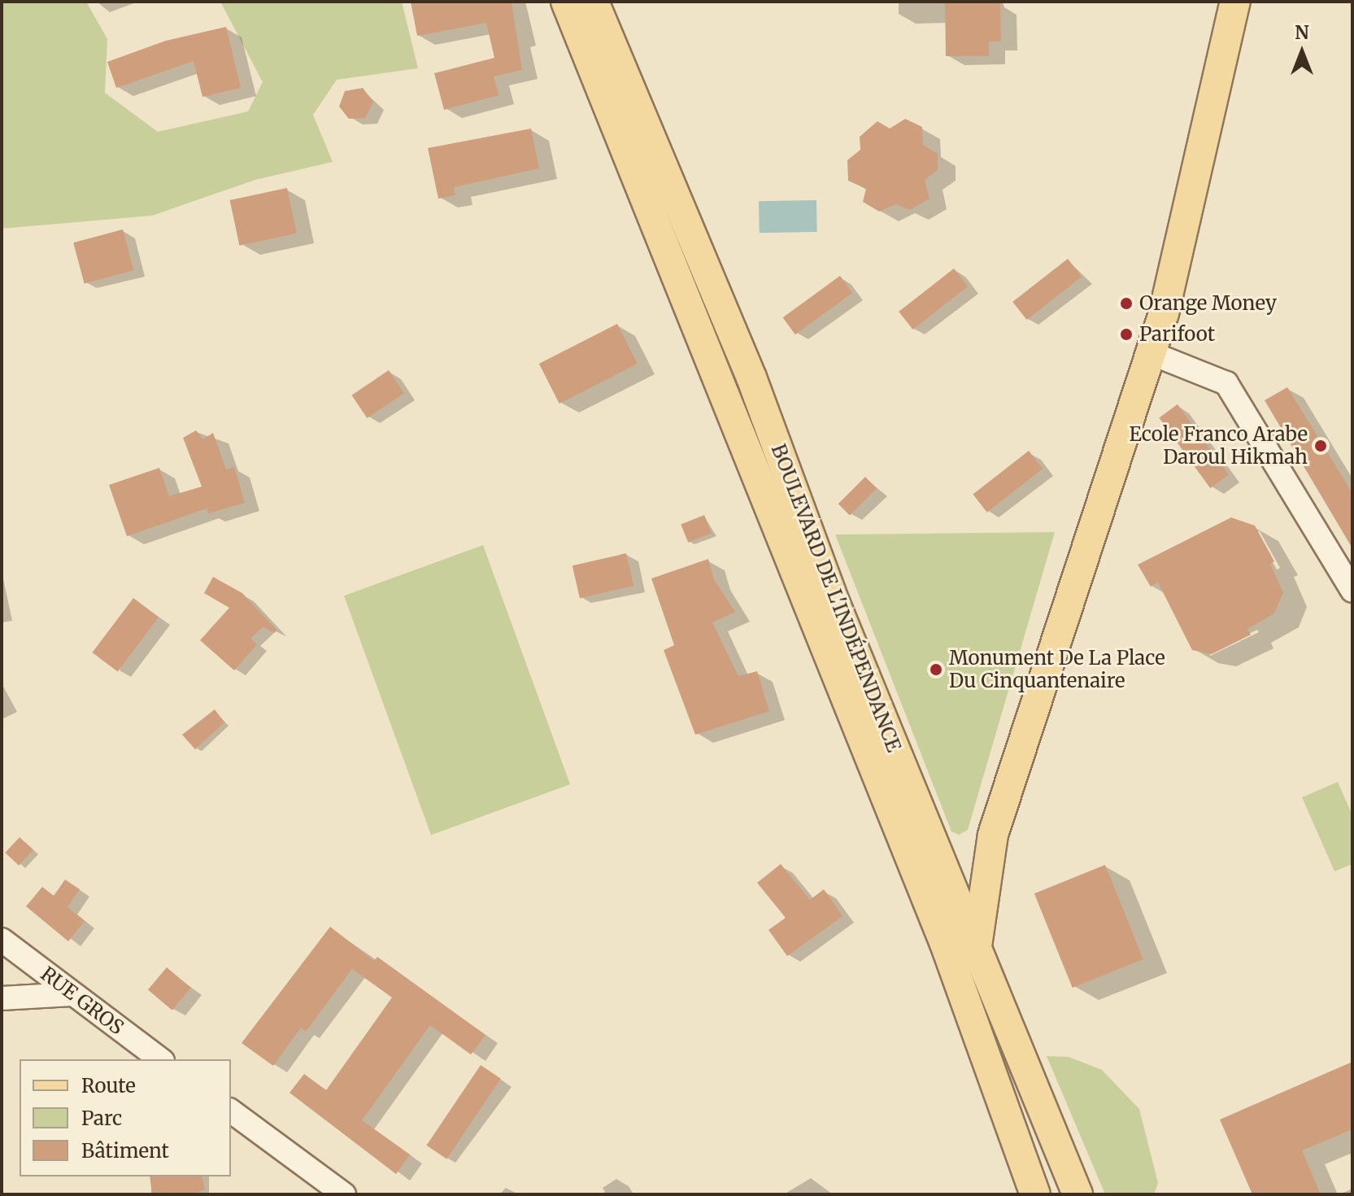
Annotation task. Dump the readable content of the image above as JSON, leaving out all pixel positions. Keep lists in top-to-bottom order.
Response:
{
  "streets": {
    "main road": ["BOULEVARD DE L'INDÉPENDANCE"],
    "street": ["RUE GROS"]
  },
  "places": [
    "Orange Money",
    "Parifoot",
    "Ecole Franco Arabe Daroul Hikmah",
    "Monument De La Place Du Cinquantenaire"
  ],
  "legend": ["Route", "Parc", "Bâtiment"],
  "north": "top"
}
